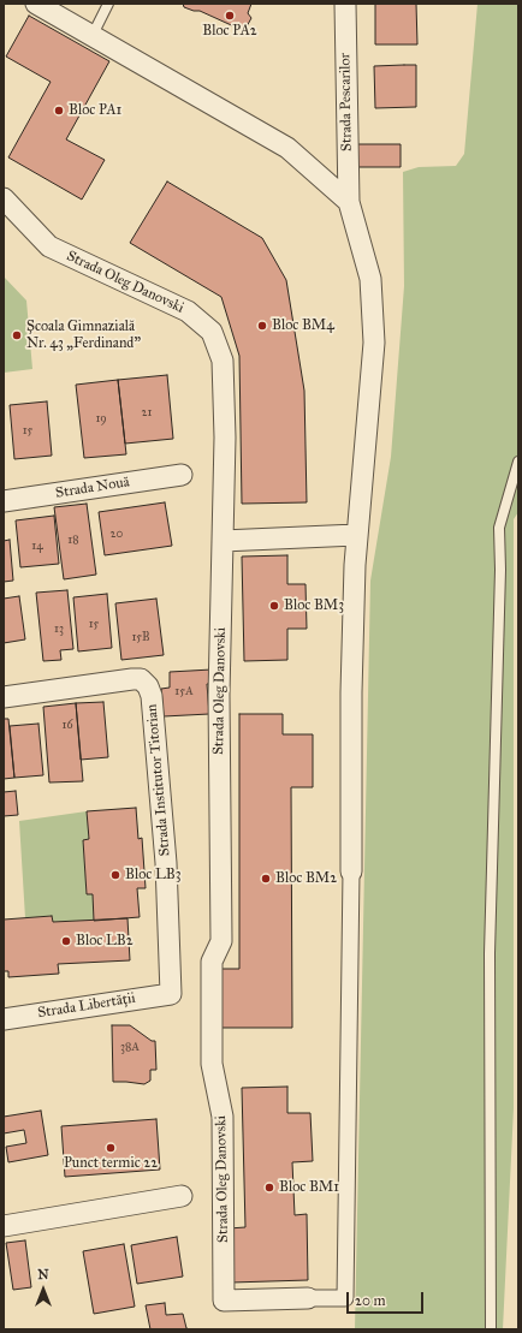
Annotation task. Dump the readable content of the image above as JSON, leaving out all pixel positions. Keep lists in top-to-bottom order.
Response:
{
  "streets": {
    "street": [
      "Strada Pescarilor",
      "Strada Oleg Danovski",
      "Strada Nouă",
      "Strada Institutor Titorian",
      "Strada Libertății"
    ]
  },
  "crossings": [
    ["Strada Institutor Titorian", "Strada Libertății"]
  ],
  "places": [
    "Bloc PA2",
    "Bloc PA1",
    "Bloc BM4",
    "Școala Gimnazială Nr. 43 „Ferdinand”",
    "Bloc BM3",
    "Bloc LB3",
    "Bloc BM2",
    "Bloc LB2",
    "Punct termic 22",
    "Bloc BM1"
  ],
  "house_numbers": [
    "21",
    "19",
    "15",
    "20",
    "18",
    "14",
    "15",
    "13",
    "15B",
    "15A",
    "16",
    "38A"
  ],
  "scale_bar": "20 m",
  "north": "top"
}
